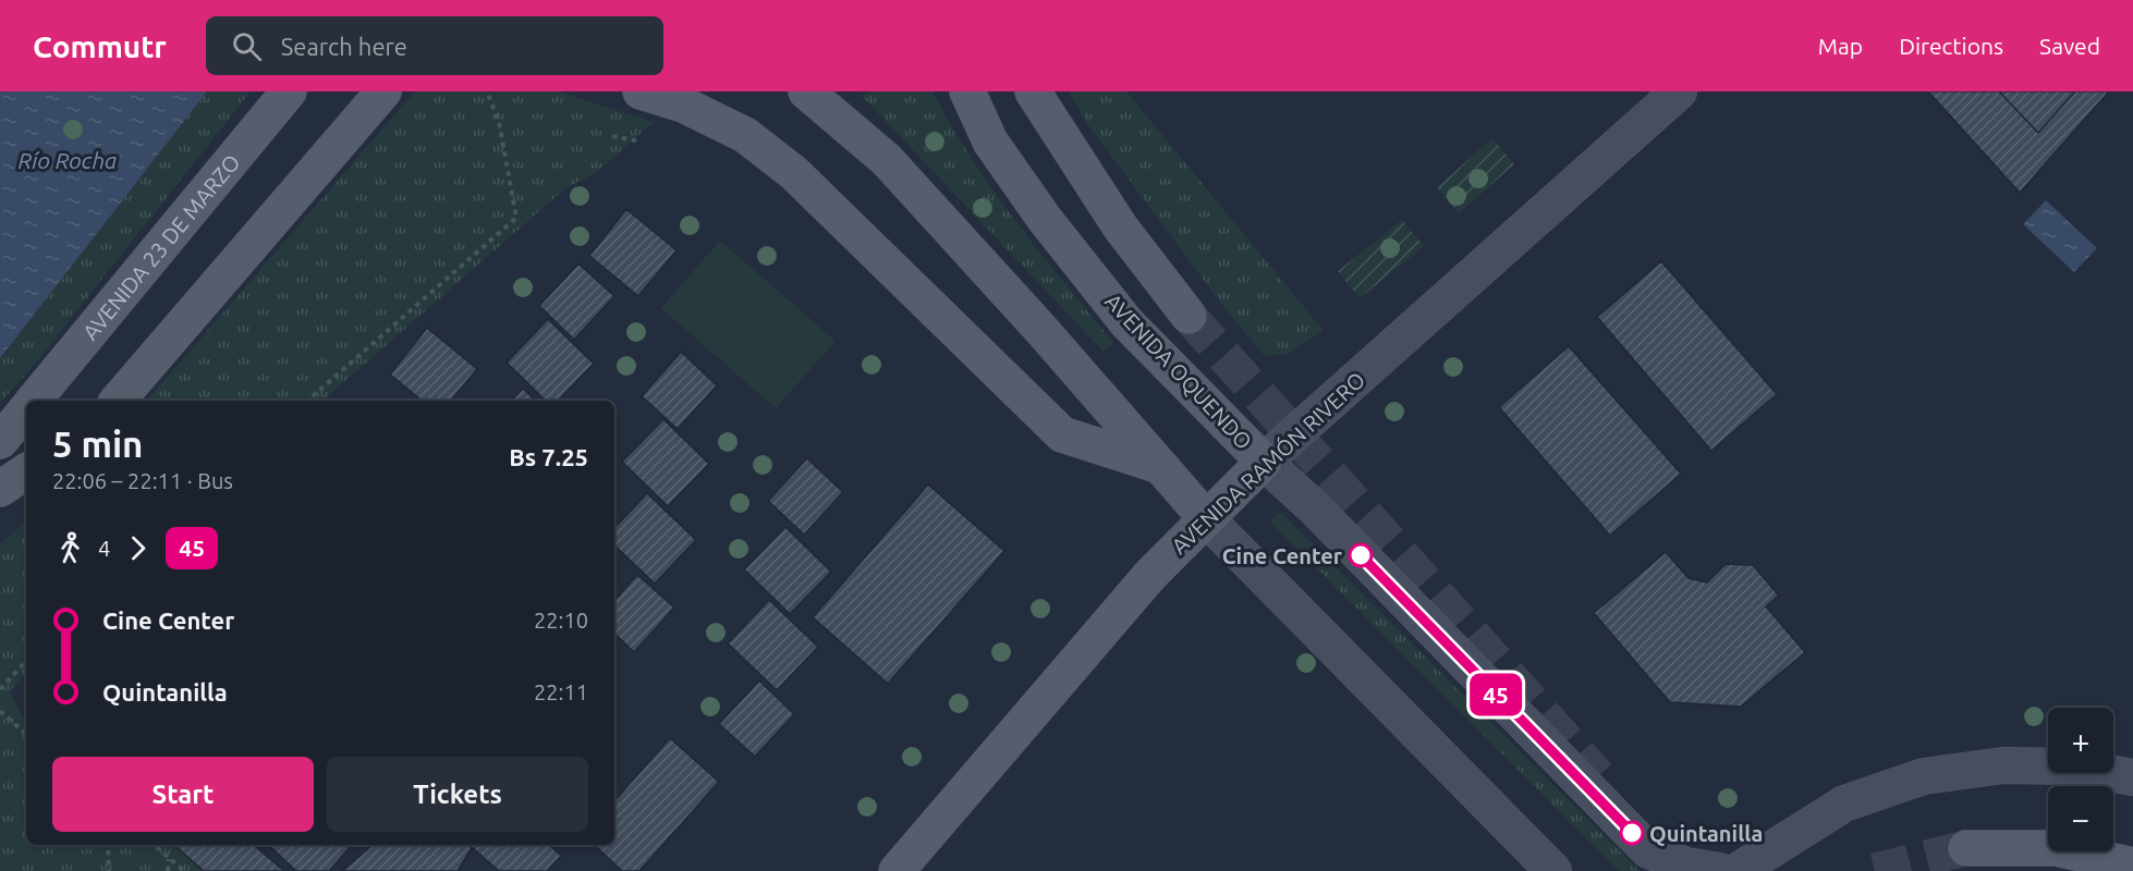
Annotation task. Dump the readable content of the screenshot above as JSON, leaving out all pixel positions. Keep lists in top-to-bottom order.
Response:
{
  "streets": {
    "main road": ["AVENIDA 23 DE MARZO", "AVENIDA OQUENDO", "AVENIDA RAMÓN RIVERO"]
  },
  "crossings": [
    ["AVENIDA OQUENDO", "AVENIDA RAMÓN RIVERO"]
  ],
  "water": ["Río Rocha"],
  "places": ["Cine Center", "Quintanilla"],
  "lines": ["bus line 45"],
  "page": {
    "header": "Commutr",
    "search": "Search here",
    "nav": ["Map", "Directions", "Saved"],
    "on_map": "45",
    "heading": ["5 min", "22:06 – 22:11 · Bus", "Bs 7.25"],
    "legs": ["4", "45"],
    "list": [
      {
        "name": "Cine Center",
        "value": "22:10"
      },
      {
        "name": "Quintanilla",
        "value": "22:11"
      }
    ],
    "map_buttons": ["+", "−"],
    "buttons": ["Start", "Tickets"]
  }
}
